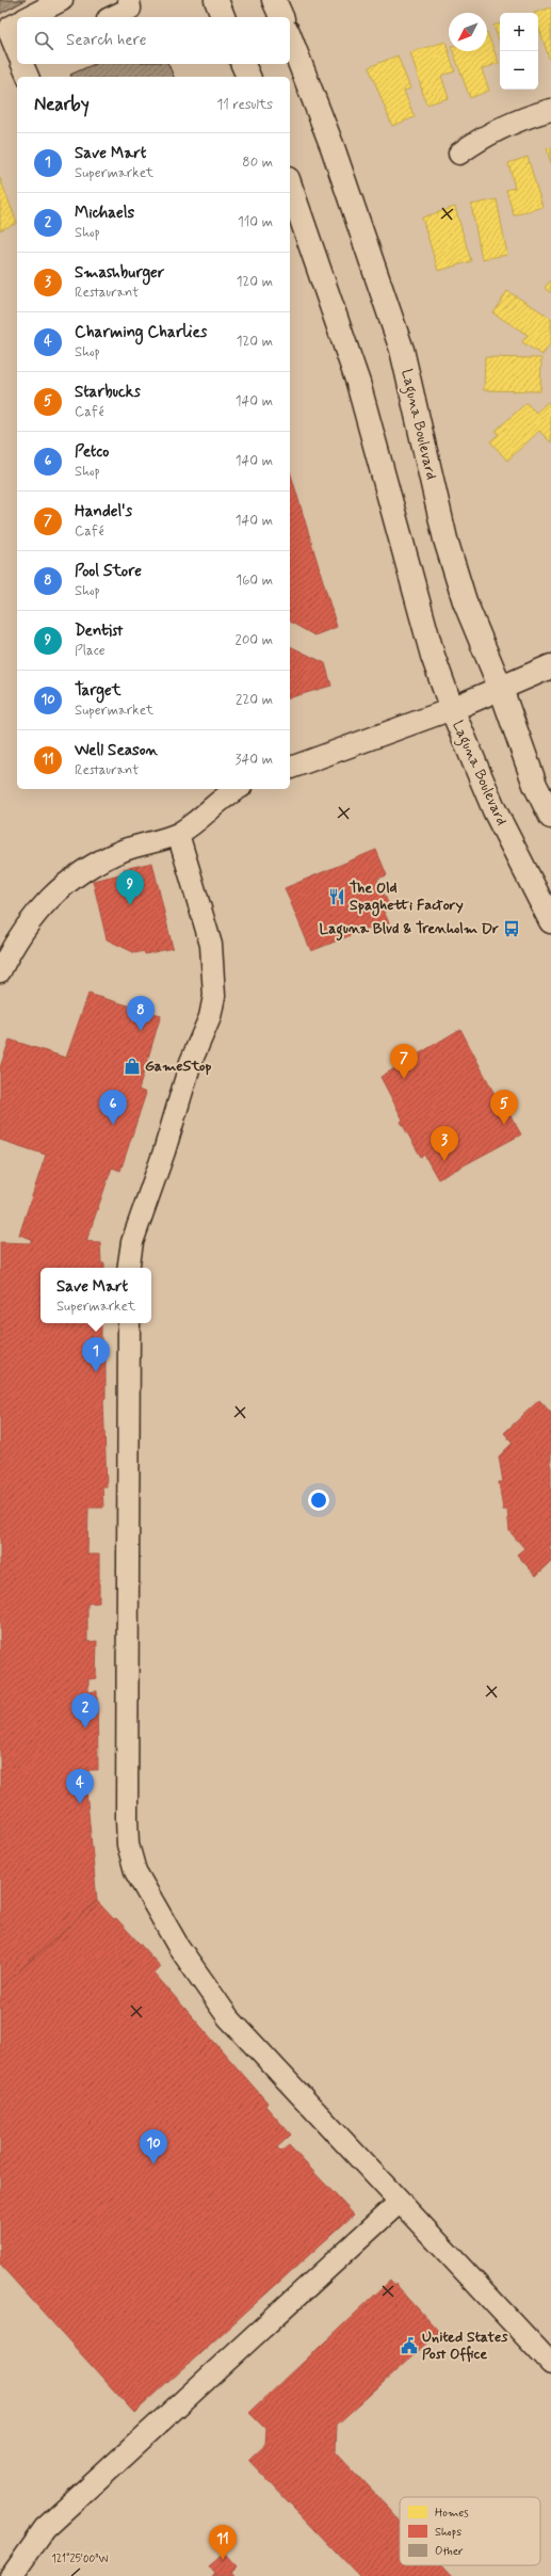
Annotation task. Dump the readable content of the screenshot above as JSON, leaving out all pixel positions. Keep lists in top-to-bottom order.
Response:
{
  "streets": {
    "main road": ["Laguna Boulevard"]
  },
  "places": {
    "restaurant": ["The Old Spaghetti Factory"],
    "bus stop": ["Laguna Blvd & Trenholm Dr"],
    "shop": ["GameStop"],
    "public building": ["United States Post Office"]
  },
  "legend": ["Homes", "Shops", "Other"],
  "north": "bottom left",
  "page": {
    "map_buttons": ["+", "−"],
    "search": "Search here",
    "heading": ["Nearby", "11 results"],
    "list": [
      {
        "mark": "1",
        "name": "Save Mart",
        "note": "Supermarket",
        "value": "80 m"
      },
      {
        "mark": "2",
        "name": "Michaels",
        "note": "Shop",
        "value": "110 m"
      },
      {
        "mark": "3",
        "name": "Smashburger",
        "note": "Restaurant",
        "value": "120 m"
      },
      {
        "mark": "4",
        "name": "Charming Charlies",
        "note": "Shop",
        "value": "120 m"
      },
      {
        "mark": "5",
        "name": "Starbucks",
        "note": "Café",
        "value": "140 m"
      },
      {
        "mark": "6",
        "name": "Petco",
        "note": "Shop",
        "value": "140 m"
      },
      {
        "mark": "7",
        "name": "Handel's",
        "note": "Café",
        "value": "140 m"
      },
      {
        "mark": "8",
        "name": "Pool Store",
        "note": "Shop",
        "value": "160 m"
      },
      {
        "mark": "9",
        "name": "Dentist",
        "note": "Place",
        "value": "200 m"
      },
      {
        "mark": "10",
        "name": "Target",
        "note": "Supermarket",
        "value": "220 m"
      },
      {
        "mark": "11",
        "name": "Well Season",
        "note": "Restaurant",
        "value": "340 m"
      }
    ],
    "pins": [
      "9",
      "8",
      "7",
      "5",
      "6",
      "3",
      "1",
      "2",
      "4",
      "10",
      "11"
    ],
    "popup": ["Save Mart", "Supermarket"]
  },
  "coordinates": ["121°25'00\"W"]
}
